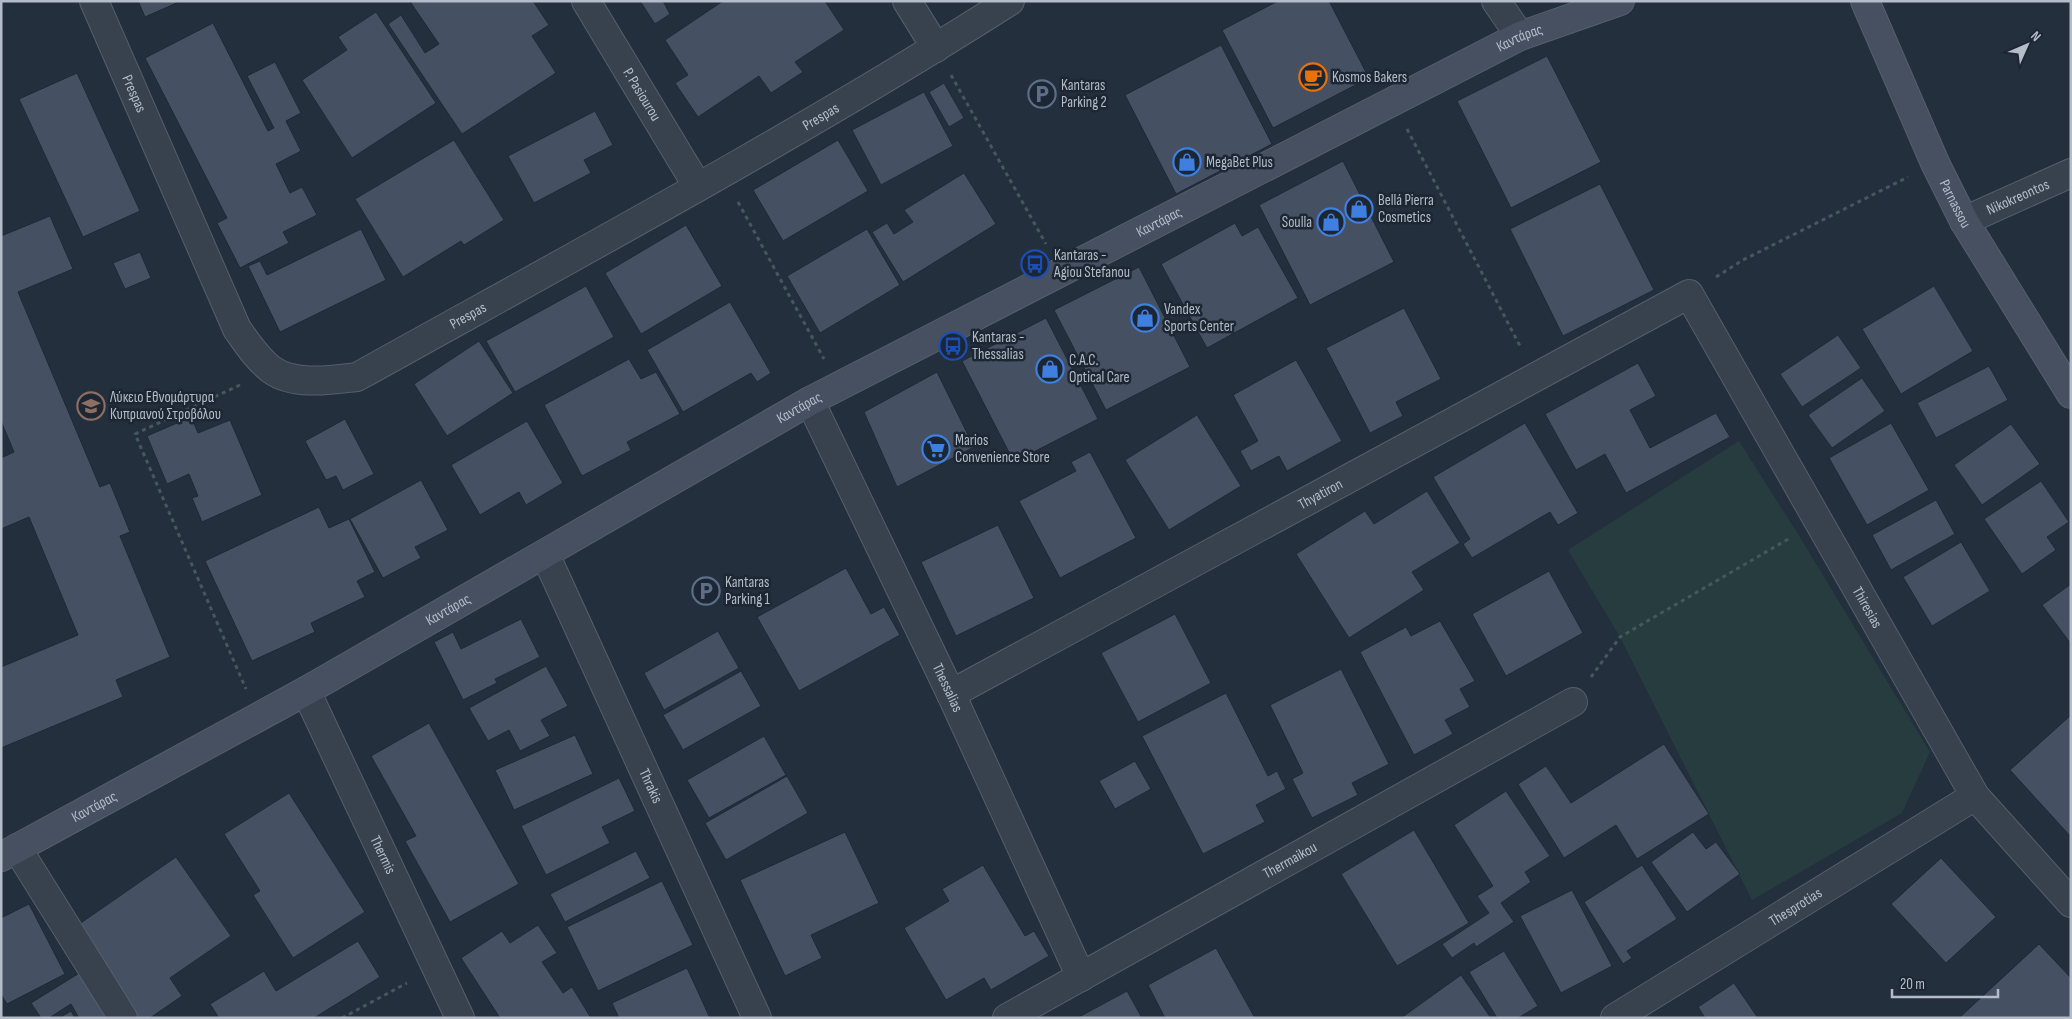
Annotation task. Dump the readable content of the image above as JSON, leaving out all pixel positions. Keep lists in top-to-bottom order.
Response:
{
  "streets": {
    "street": [
      "Καντάρας",
      "Prespas",
      "P. Pasiourou",
      "Nikokreontos",
      "Parnassou",
      "Thyatiron",
      "Thiresias",
      "Thessalias",
      "Thrakis",
      "Thermis",
      "Thermaikou",
      "Thesprotias"
    ]
  },
  "crossings": [
    ["Καντάρας", "Thessalias"],
    ["Καντάρας", "Thrakis"],
    ["Καντάρας", "Thermis"],
    ["Prespas", "P. Pasiourou"],
    ["Nikokreontos", "Parnassou"],
    ["Thyatiron", "Thiresias"],
    ["Thyatiron", "Thessalias"],
    ["Thiresias", "Thesprotias"],
    ["Thessalias", "Thermaikou"]
  ],
  "places": {
    "cafe": ["Kosmos Bakers"],
    "parking": ["Kantaras Parking 2", "Kantaras Parking 1"],
    "shop": [
      "MegaBet Plus",
      "Bellá Pierra Cosmetics",
      "Soulla",
      "Vandex Sports Center",
      "C.A.C. Optical Care"
    ],
    "bus stop": ["Kantaras - Agiou Stefanou", "Kantaras - Thessalias"],
    "school or university": ["Λύκειο Εθνομάρτυρα Κυπριανού Στροβόλου"],
    "supermarket": ["Marios Convenience Store"]
  },
  "scale_bar": "20 m",
  "north": "top right"
}
